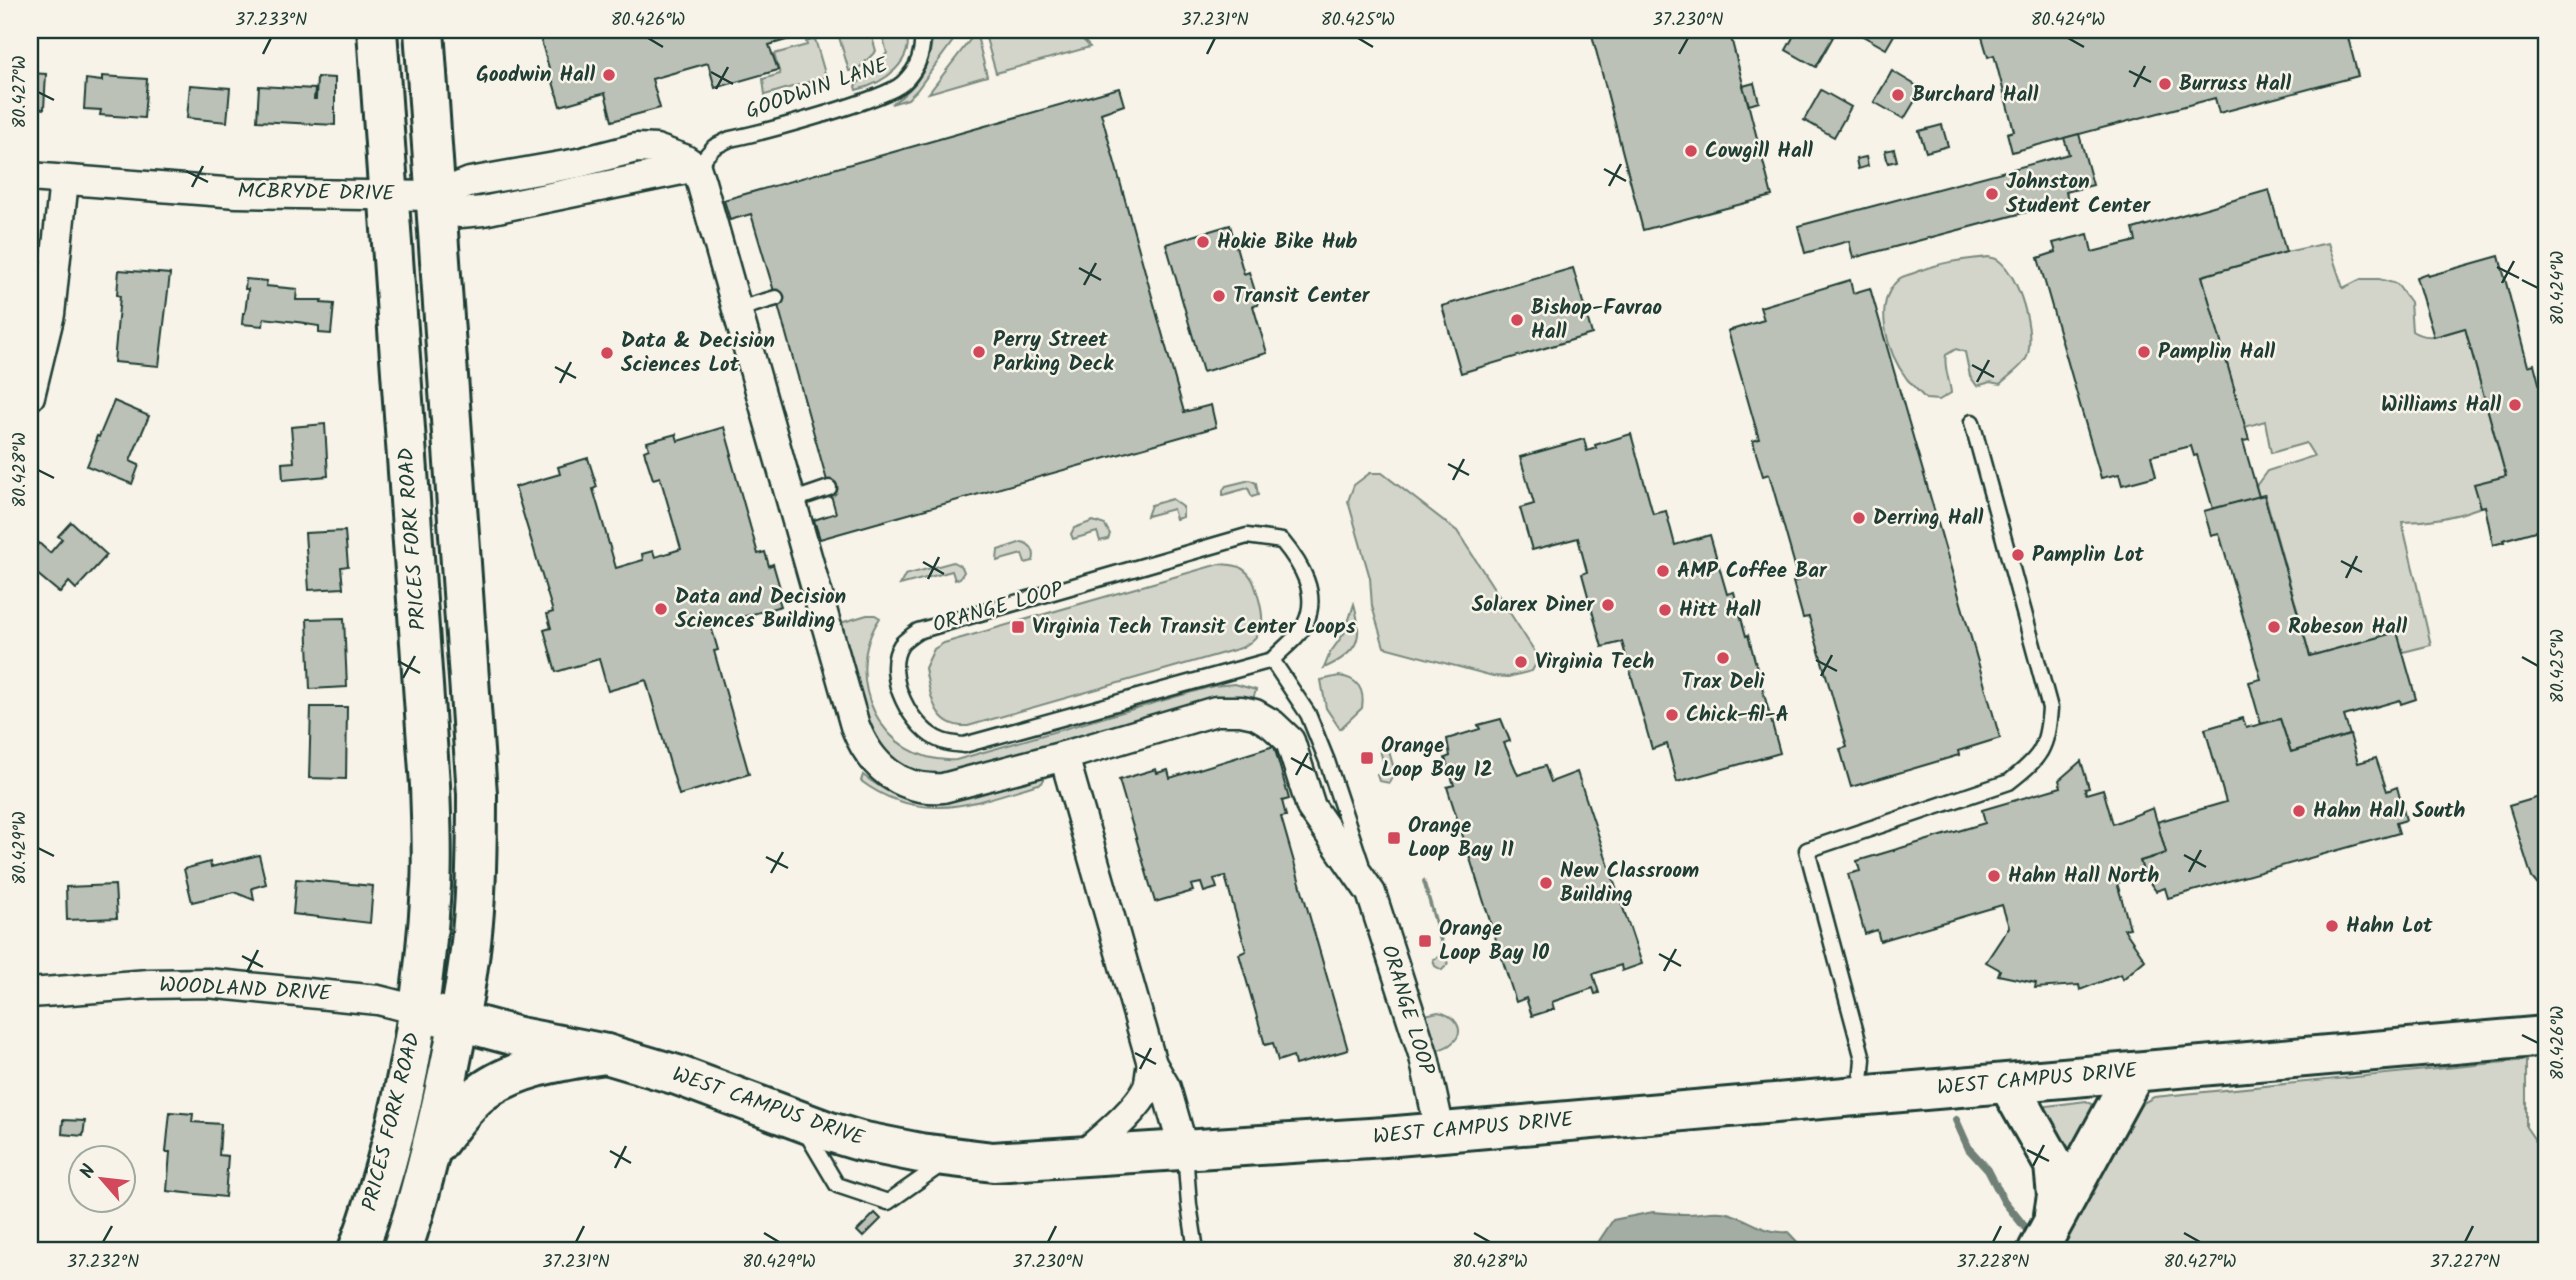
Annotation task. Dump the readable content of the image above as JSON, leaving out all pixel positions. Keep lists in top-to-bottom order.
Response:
{
  "streets": {
    "main road": ["PRICES FORK ROAD", "WEST CAMPUS DRIVE"],
    "street": ["MCBRYDE DRIVE", "ORANGE LOOP", "WOODLAND DRIVE"],
    "lane": ["GOODWIN LANE"]
  },
  "crossings": [
    ["MCBRYDE DRIVE", "PRICES FORK ROAD"],
    ["PRICES FORK ROAD", "WOODLAND DRIVE"],
    ["PRICES FORK ROAD", "WEST CAMPUS DRIVE"],
    ["ORANGE LOOP", "WEST CAMPUS DRIVE"],
    ["WOODLAND DRIVE", "WEST CAMPUS DRIVE"]
  ],
  "places": {
    "other": [
      "Goodwin Hall",
      "Burruss Hall",
      "Burchard Hall",
      "Cowgill Hall",
      "Johnston Student Center",
      "Hokie Bike Hub",
      "Transit Center",
      "Bishop-Favrao Hall",
      "Perry Street Parking Deck",
      "Pamplin Hall",
      "Data & Decision Sciences Lot",
      "Williams Hall",
      "Derring Hall",
      "Pamplin Lot",
      "AMP Coffee Bar",
      "Solarex Diner",
      "Data and Decision Sciences Building",
      "Hitt Hall",
      "Robeson Hall",
      "Trax Deli",
      "Virginia Tech",
      "Chick-fil-A",
      "Hahn Hall South",
      "Hahn Hall North",
      "New Classroom Building",
      "Hahn Lot"
    ],
    "transit": [
      "Virginia Tech Transit Center Loops",
      "Orange Loop Bay 12",
      "Orange Loop Bay 11",
      "Orange Loop Bay 10"
    ]
  },
  "north": "top left",
  "coordinates": [
    "37.233°N",
    "80.426°W",
    "37.231°N",
    "80.425°W",
    "37.230°N",
    "80.424°W",
    "80.427°W",
    "80.428°W",
    "80.429°W",
    "37.232°N",
    "37.228°N",
    "37.227°N"
  ]
}
